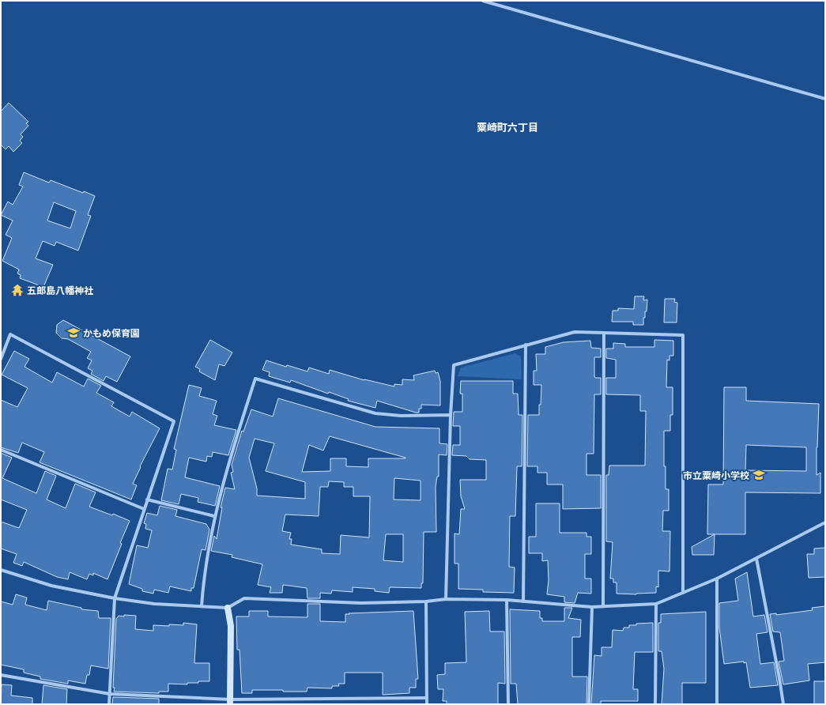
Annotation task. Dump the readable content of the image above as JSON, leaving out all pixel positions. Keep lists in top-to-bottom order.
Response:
{
  "districts": ["粟崎町六丁目"],
  "places": {
    "temple": ["五郎島八幡神社"],
    "school or university": ["かもめ保育園", "市立粟崎小学校"]
  }
}
